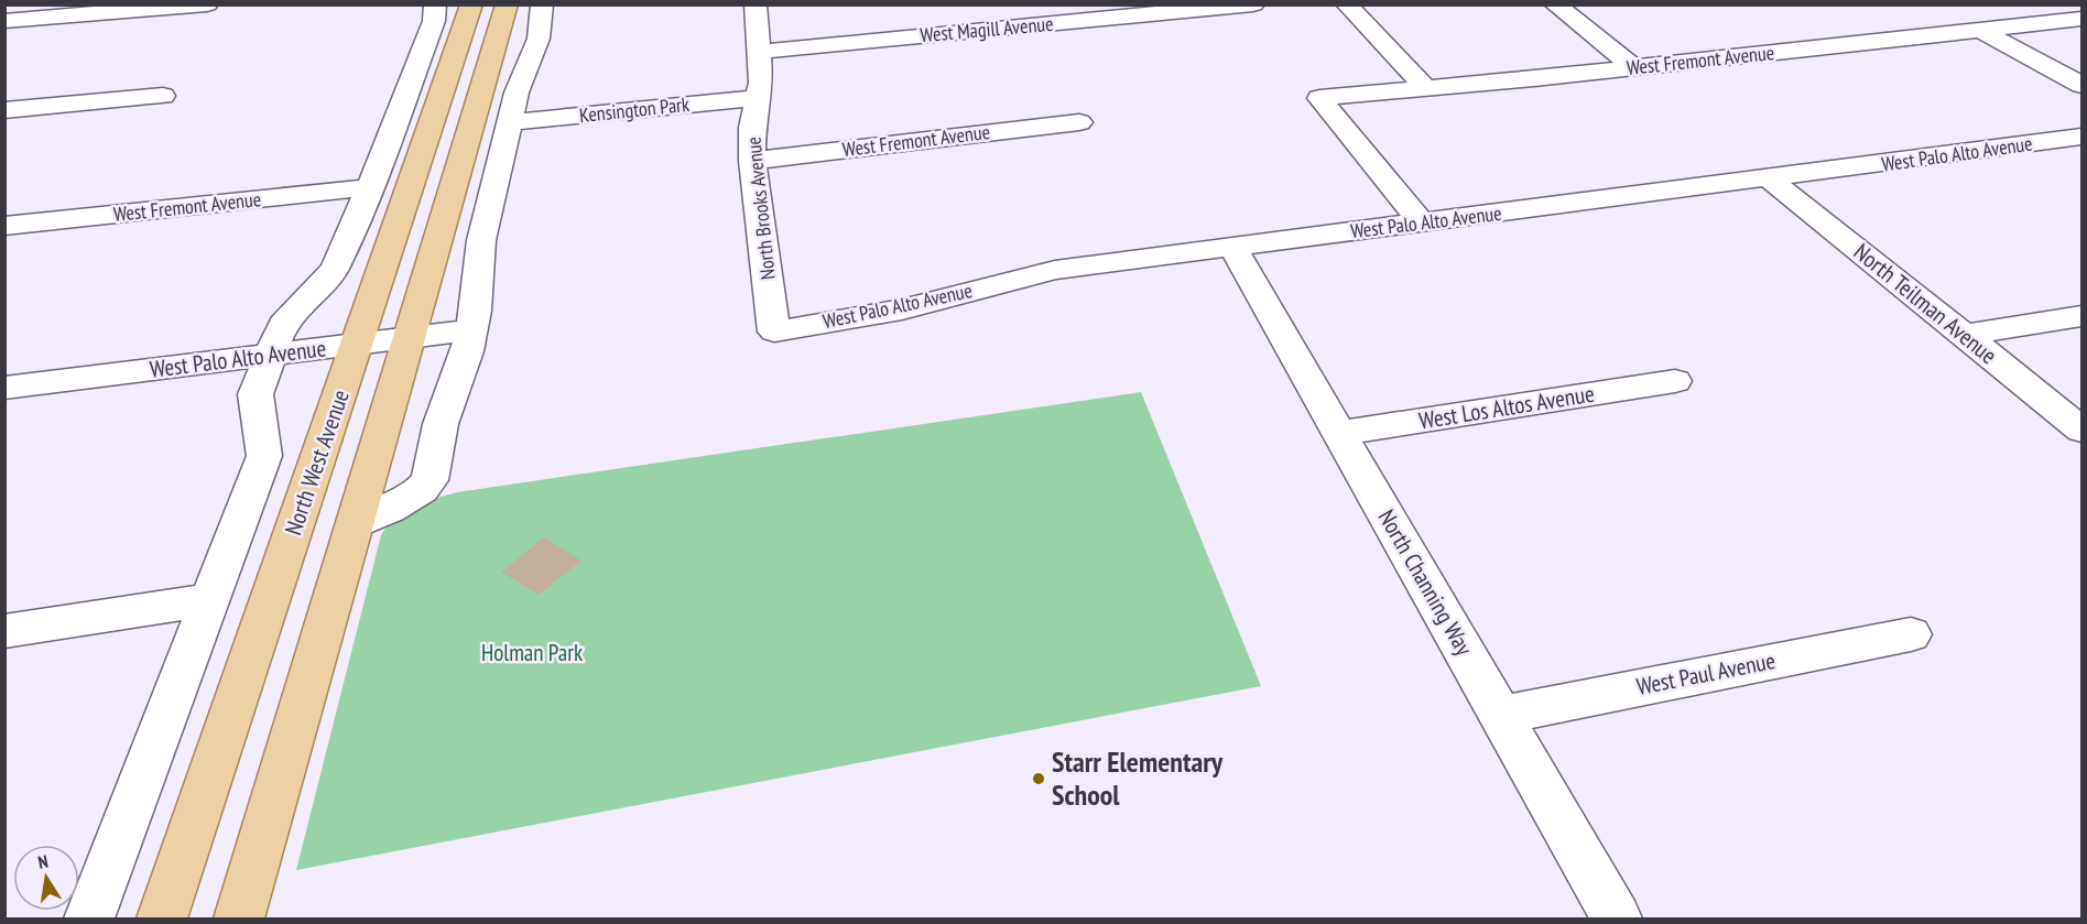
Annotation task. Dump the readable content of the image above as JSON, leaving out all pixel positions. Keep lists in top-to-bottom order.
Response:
{
  "streets": {
    "main road": ["North West Avenue"],
    "street": [
      "West Magill Avenue",
      "West Fremont Avenue",
      "Kensington Park",
      "West Palo Alto Avenue",
      "North Brooks Avenue",
      "North Teilman Avenue",
      "West Los Altos Avenue",
      "North Channing Way",
      "West Paul Avenue"
    ]
  },
  "crossings": [
    ["West Magill Avenue", "North Brooks Avenue"],
    ["West Fremont Avenue", "West Palo Alto Avenue"],
    ["West Fremont Avenue", "North Brooks Avenue"],
    ["Kensington Park", "North Brooks Avenue"],
    ["West Palo Alto Avenue", "North Brooks Avenue"],
    ["West Palo Alto Avenue", "North Teilman Avenue"],
    ["West Palo Alto Avenue", "North West Avenue"],
    ["West Palo Alto Avenue", "North Channing Way"],
    ["West Los Altos Avenue", "North Channing Way"],
    ["North Channing Way", "West Paul Avenue"]
  ],
  "parks": ["Holman Park"],
  "places": ["Starr Elementary School"],
  "north": "top"
}
